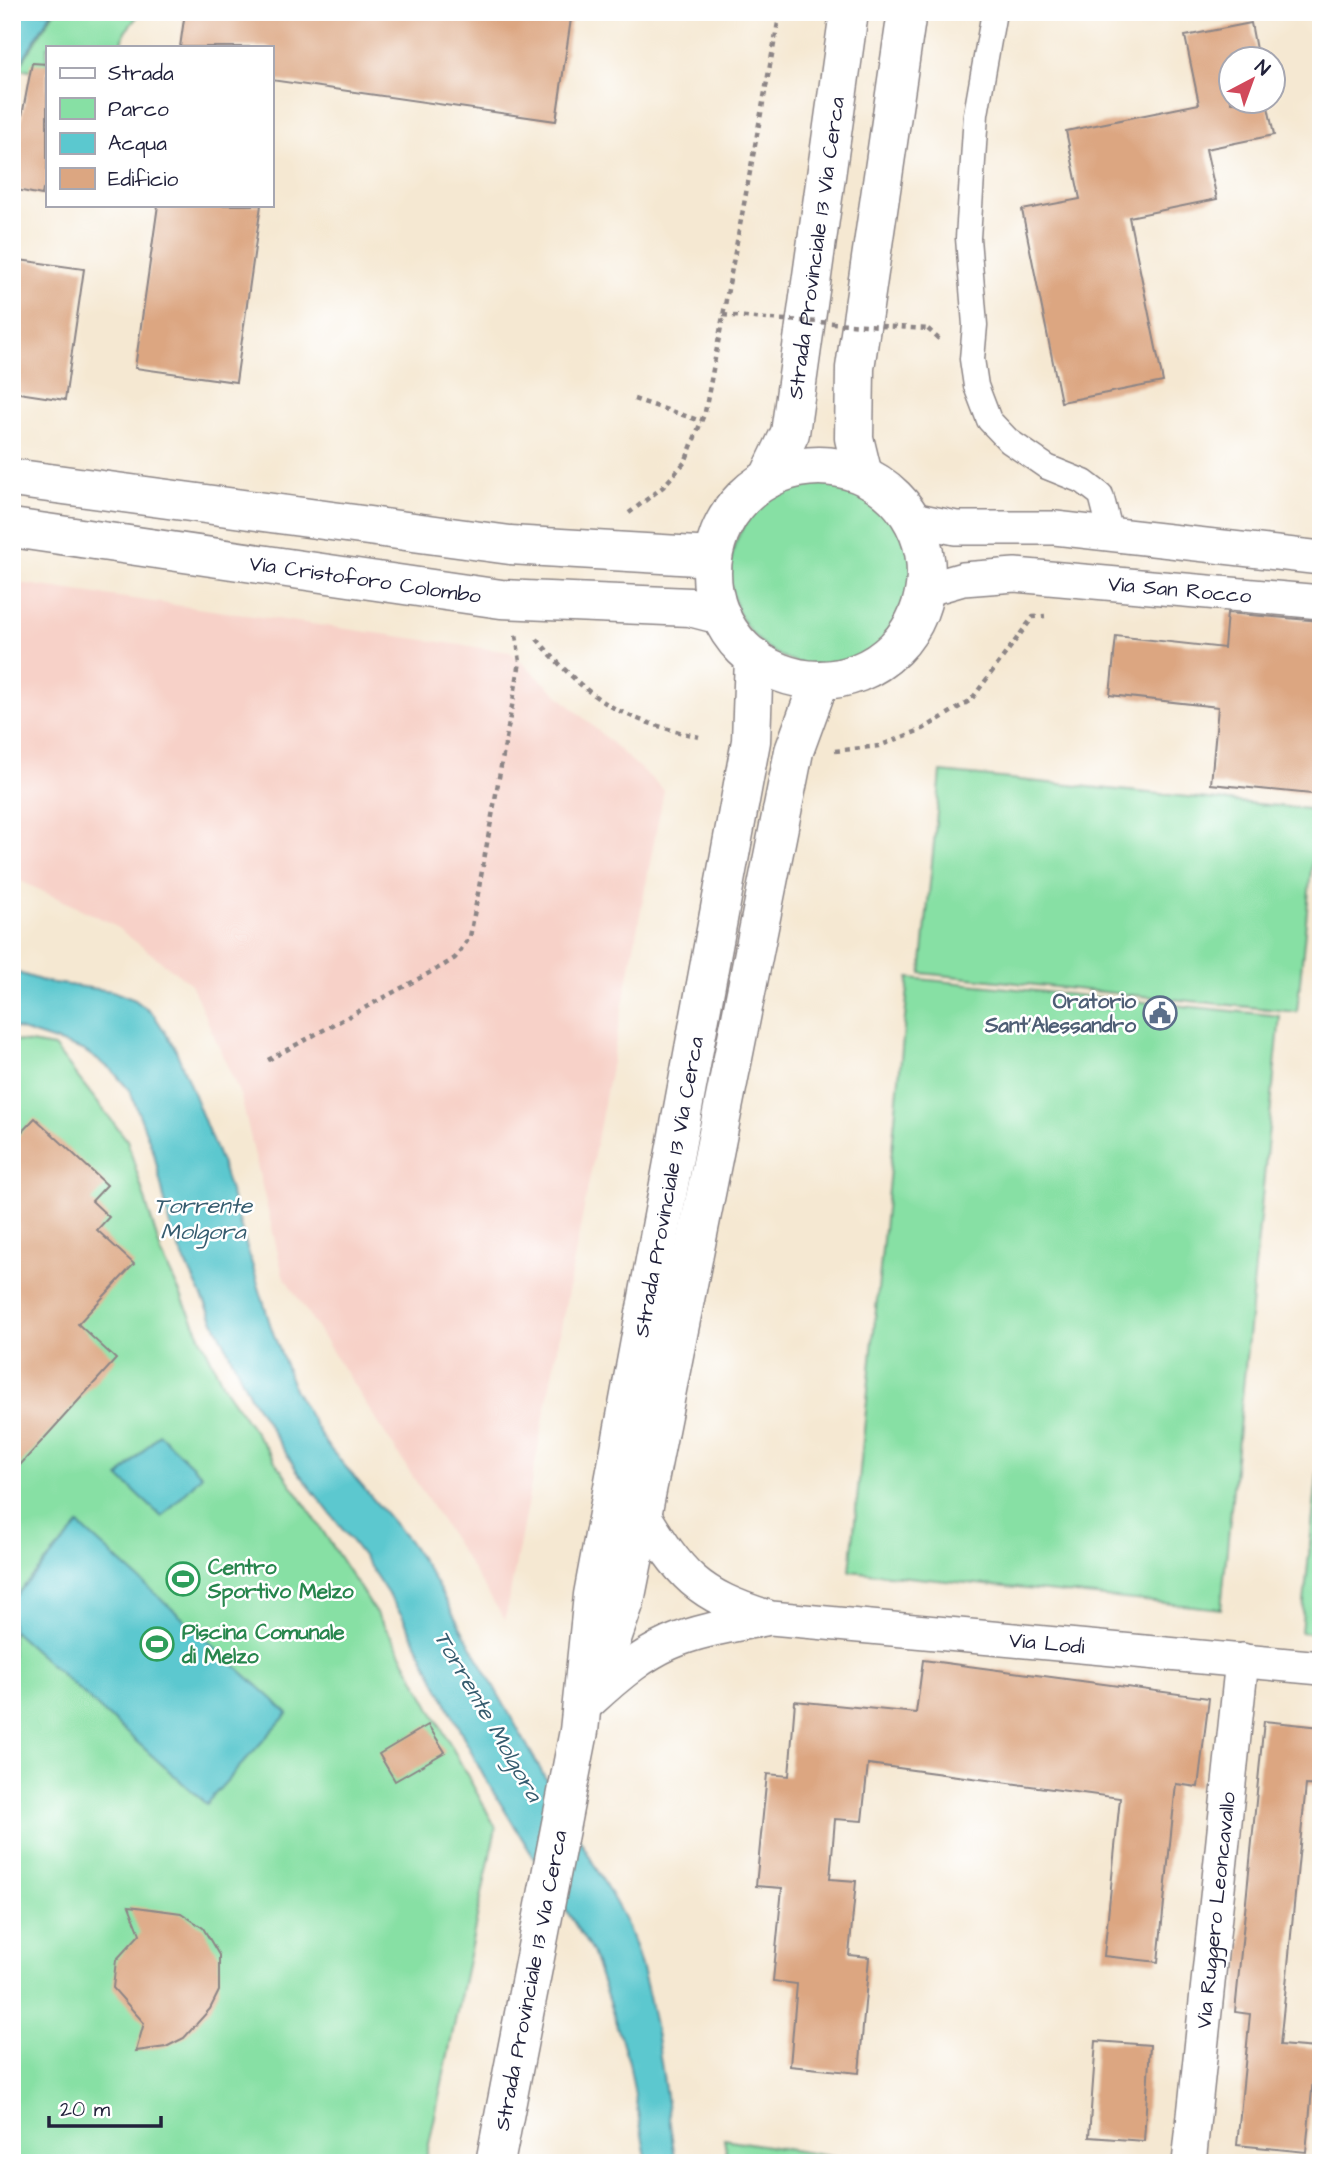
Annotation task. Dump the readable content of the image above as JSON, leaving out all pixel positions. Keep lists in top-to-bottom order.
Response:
{
  "streets": {
    "main road": ["Strada Provinciale 13 Via Cerca", "Via Cristoforo Colombo"],
    "street": ["Via San Rocco", "Via Lodi", "Via Ruggero Leoncavallo"]
  },
  "crossings": [
    ["Strada Provinciale 13 Via Cerca", "Via Cristoforo Colombo"],
    ["Strada Provinciale 13 Via Cerca", "Via San Rocco"],
    ["Strada Provinciale 13 Via Cerca", "Via Lodi"],
    ["Via Cristoforo Colombo", "Via San Rocco"],
    ["Via Lodi", "Via Ruggero Leoncavallo"]
  ],
  "water": ["Torrente Molgora"],
  "places": {
    "public building": ["Oratorio Sant'Alessandro"],
    "sports": ["Centro Sportivo Melzo", "Piscina Comunale di Melzo"]
  },
  "legend": [
    "Strada",
    "Parco",
    "Acqua",
    "Edificio"
  ],
  "scale_bar": "20 m",
  "north": "top right"
}
